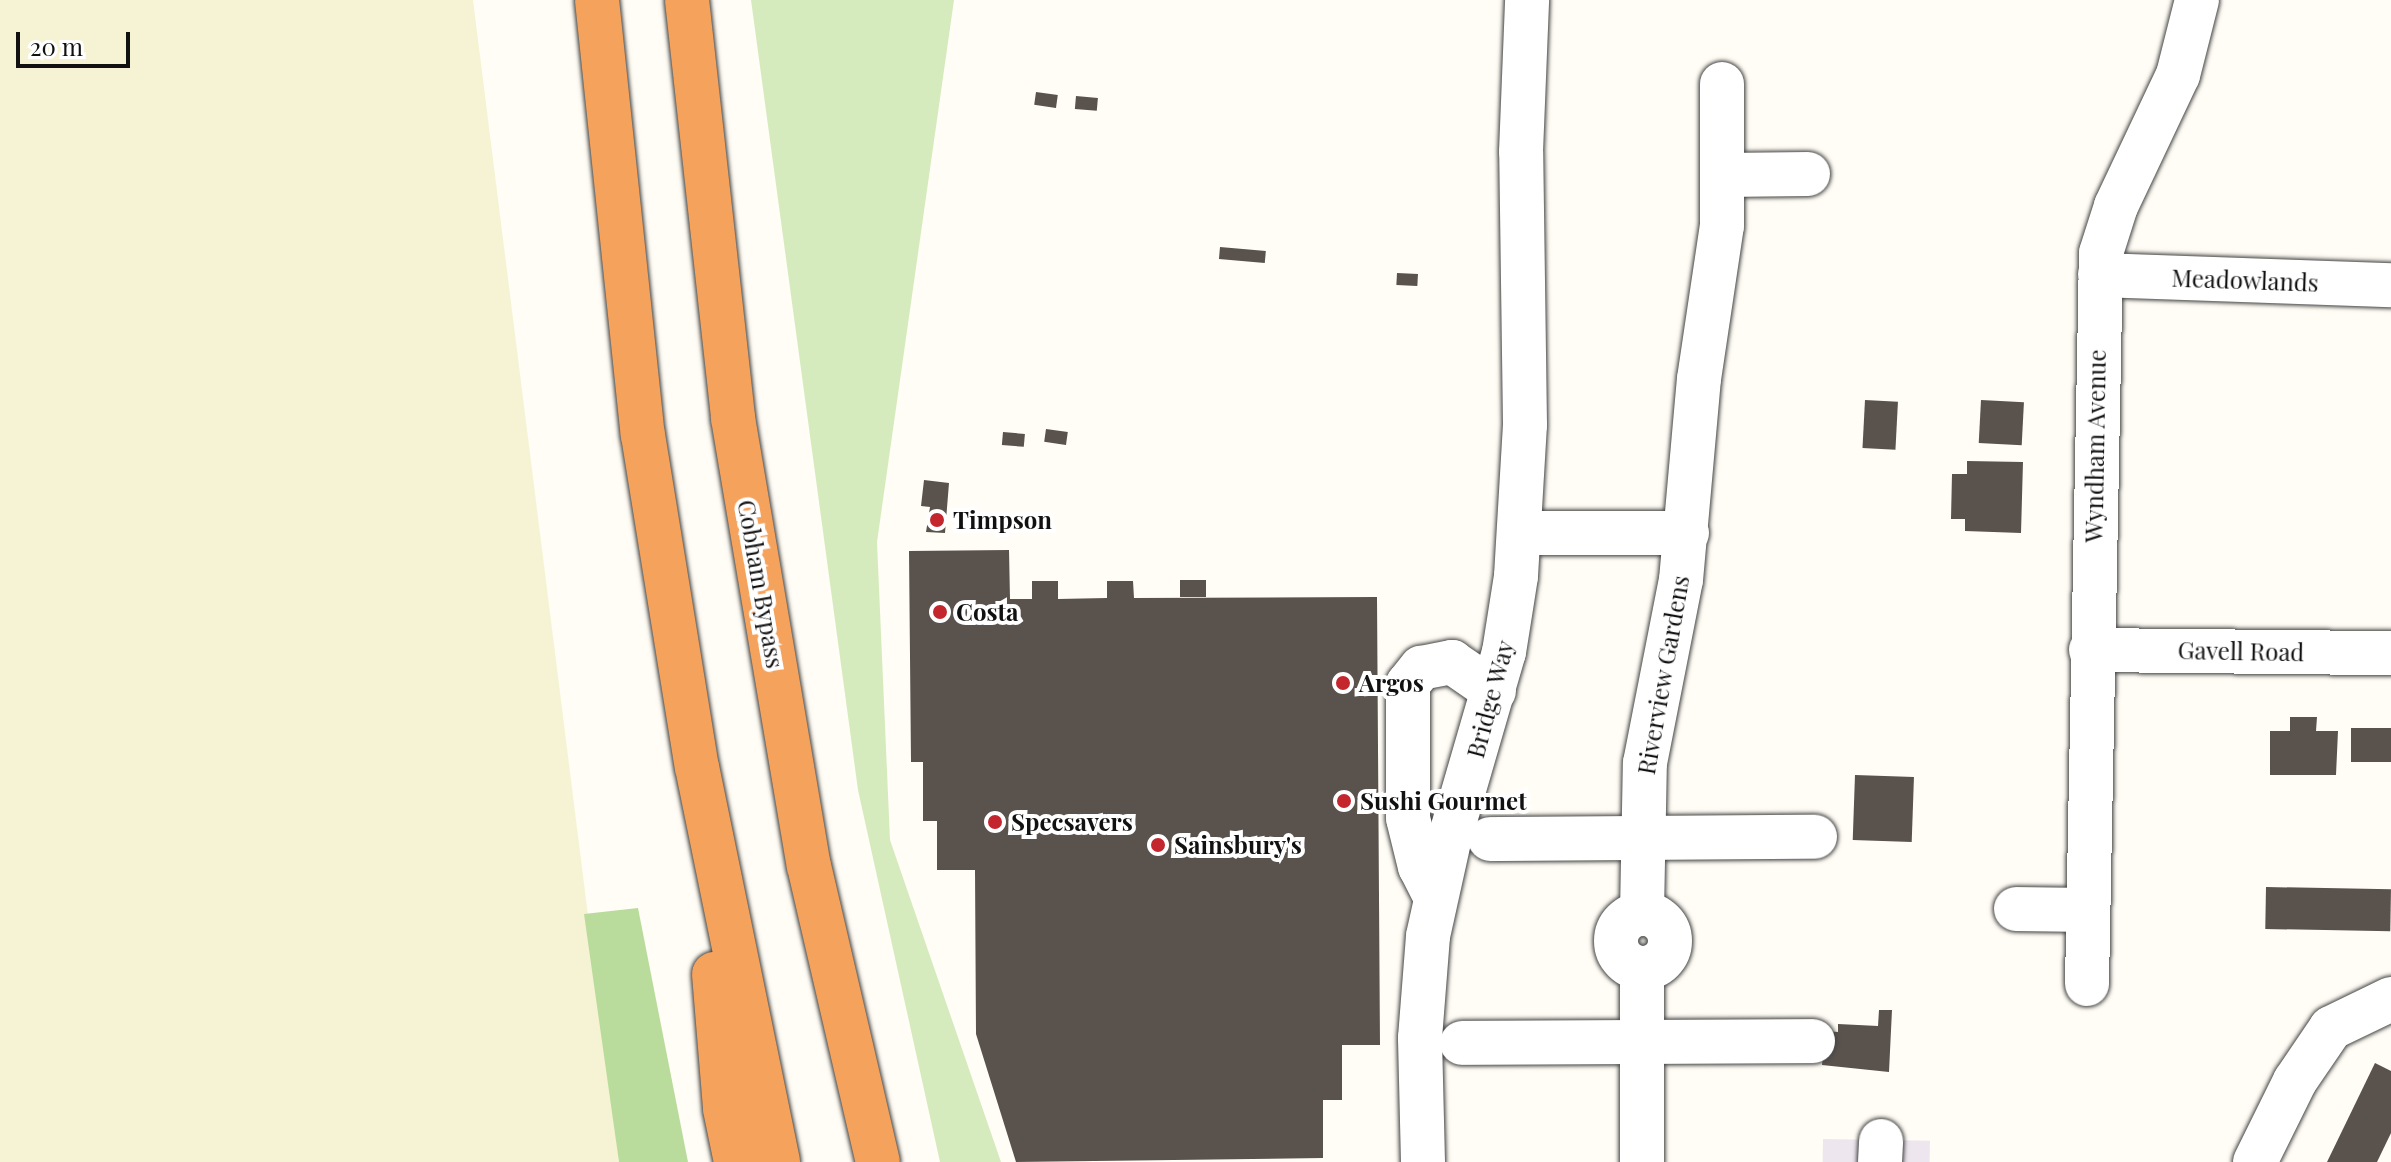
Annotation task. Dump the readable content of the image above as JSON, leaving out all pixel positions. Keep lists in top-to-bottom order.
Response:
{
  "streets": {
    "highway": ["Cobham Bypass"],
    "street": [
      "Meadowlands",
      "Wyndham Avenue",
      "Gavell Road",
      "Riverview Gardens",
      "Bridge Way"
    ]
  },
  "crossings": [
    ["Meadowlands", "Wyndham Avenue"],
    ["Wyndham Avenue", "Gavell Road"]
  ],
  "places": [
    "Timpson",
    "Costa",
    "Argos",
    "Sushi Gourmet",
    "Specsavers",
    "Sainsbury's"
  ],
  "scale_bar": "20 m"
}
